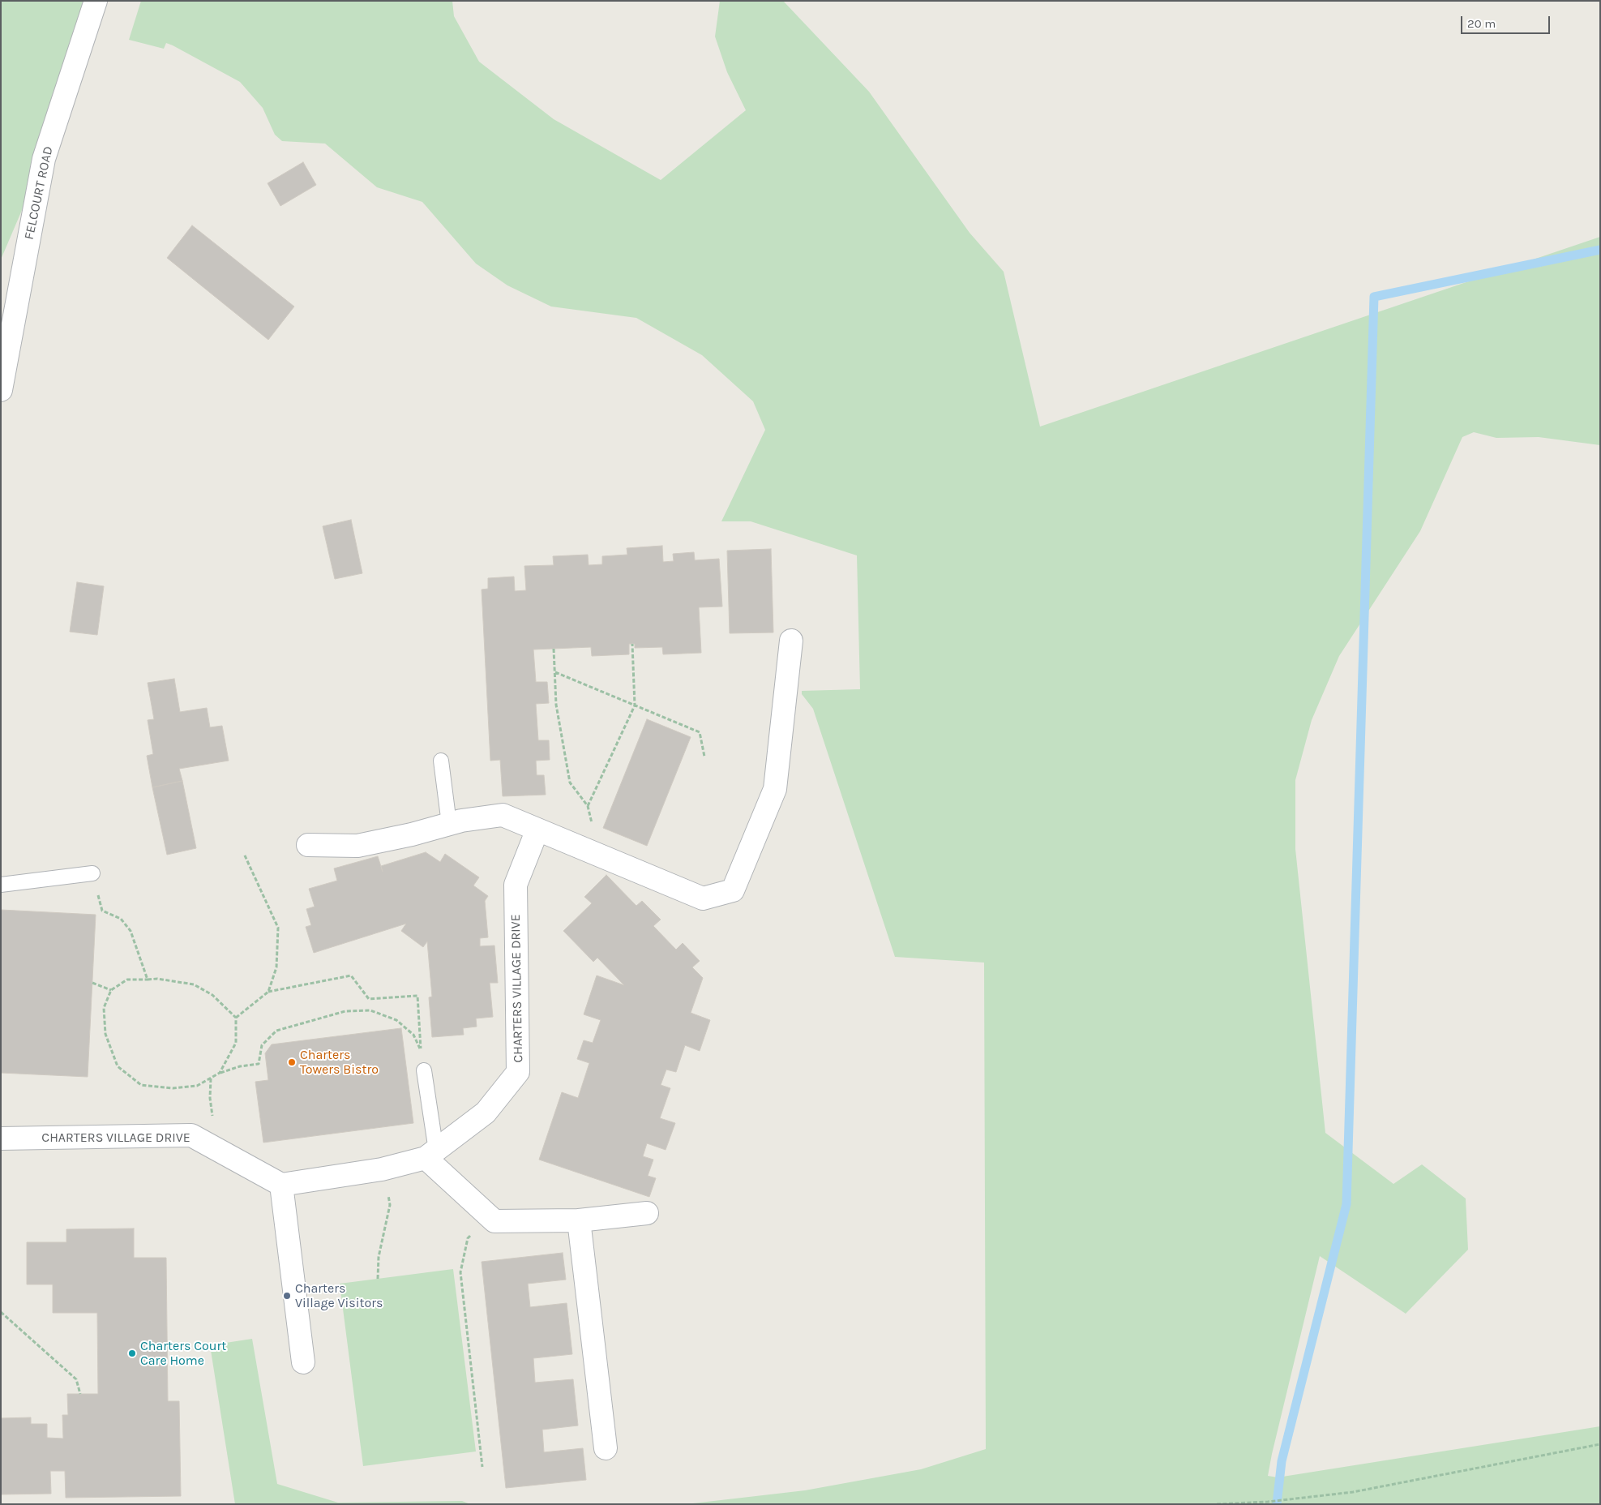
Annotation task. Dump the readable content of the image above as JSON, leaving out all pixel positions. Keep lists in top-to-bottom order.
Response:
{
  "streets": {
    "street": ["FELCOURT ROAD", "CHARTERS VILLAGE DRIVE"]
  },
  "places": ["Charters Towers Bistro", "Charters Village Visitors", "Charters Court Care Home"],
  "scale_bar": "20 m"
}
